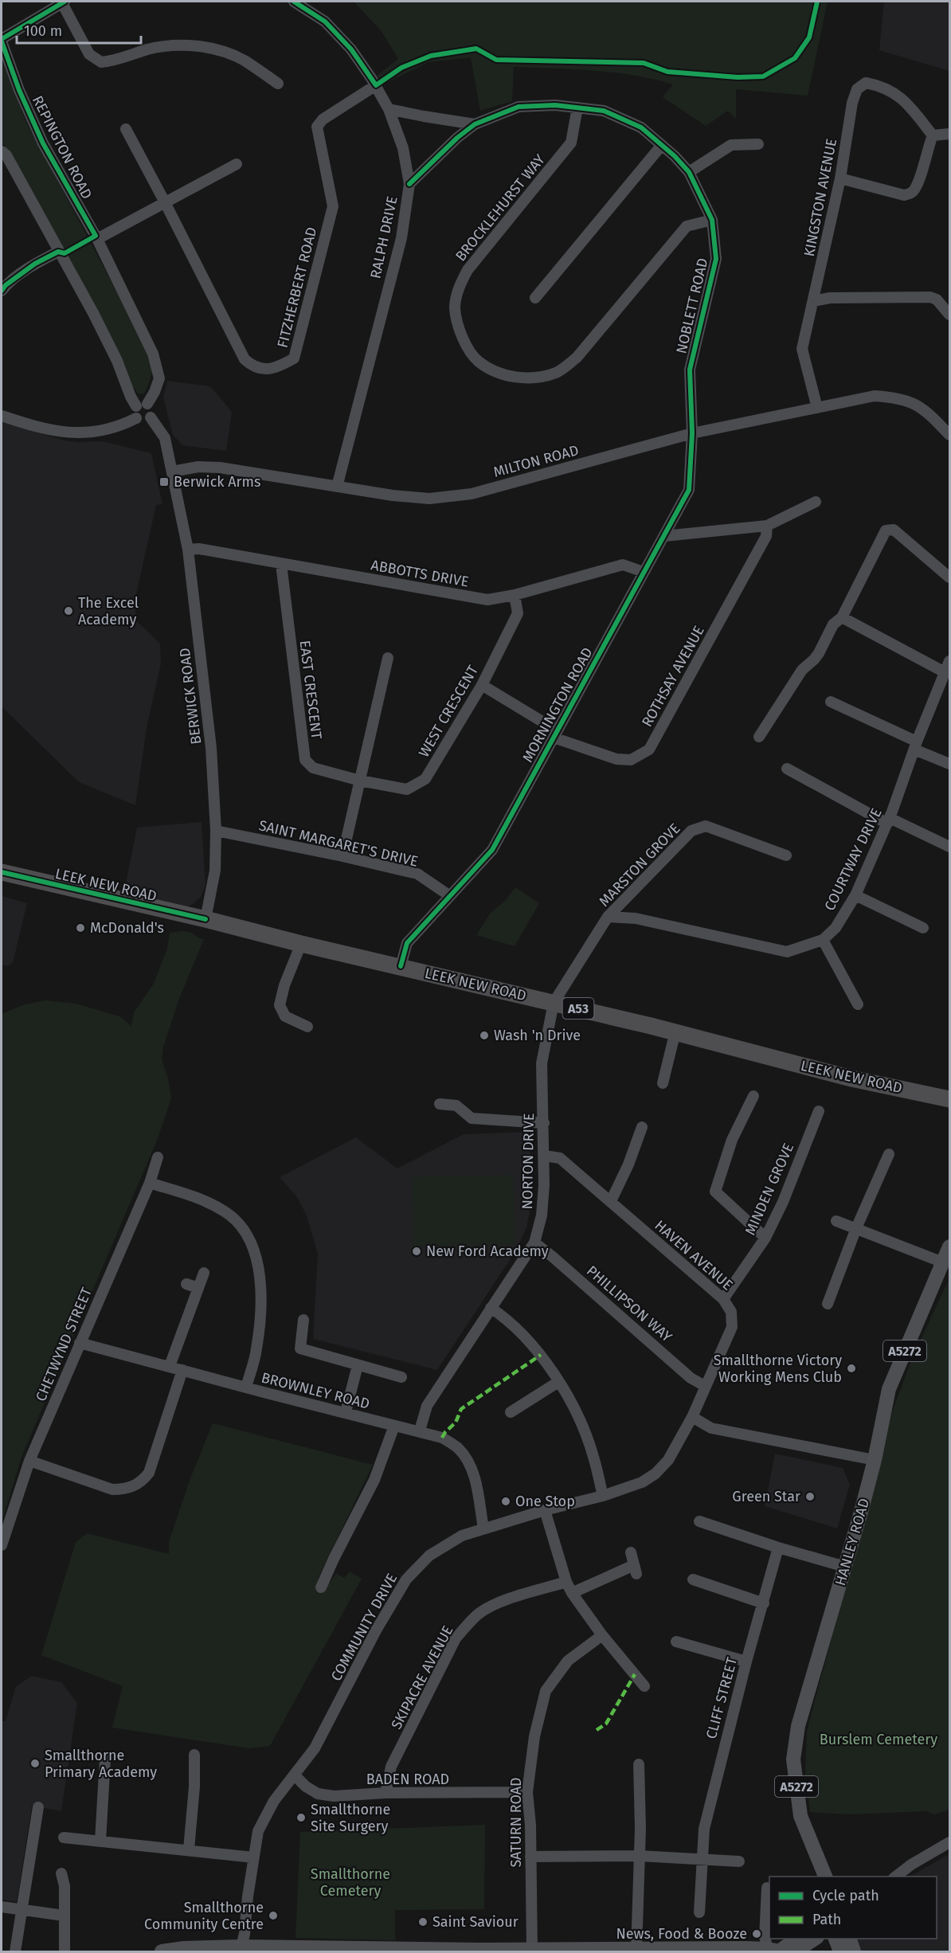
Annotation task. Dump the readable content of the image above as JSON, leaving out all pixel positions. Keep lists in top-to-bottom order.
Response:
{
  "streets": {
    "highway": ["LEEK NEW ROAD", "A53"],
    "main road": ["A5272", "HANLEY ROAD"],
    "street": [
      "REPINGTON ROAD",
      "KINGSTON AVENUE",
      "BROCKLEHURST WAY",
      "RALPH DRIVE",
      "FITZHERBERT ROAD",
      "NOBLETT ROAD",
      "MILTON ROAD",
      "ABBOTTS DRIVE",
      "ROTHSAY AVENUE",
      "EAST CRESCENT",
      "BERWICK ROAD",
      "MORNINGTON ROAD",
      "WEST CRESCENT",
      "SAINT MARGARET'S DRIVE",
      "COURTWAY DRIVE",
      "MARSTON GROVE",
      "NORTON DRIVE",
      "MINDEN GROVE",
      "HAVEN AVENUE",
      "PHILLIPSON WAY",
      "CHETWYND STREET",
      "BROWNLEY ROAD",
      "COMMUNITY DRIVE",
      "SKIPACRE AVENUE",
      "CLIFF STREET",
      "BADEN ROAD",
      "SATURN ROAD"
    ]
  },
  "crossings": [
    ["KINGSTON AVENUE", "MILTON ROAD"],
    ["BROCKLEHURST WAY", "NOBLETT ROAD"],
    ["RALPH DRIVE", "FITZHERBERT ROAD"],
    ["RALPH DRIVE", "NOBLETT ROAD"],
    ["RALPH DRIVE", "MILTON ROAD"],
    ["NOBLETT ROAD", "MILTON ROAD"],
    ["NOBLETT ROAD", "MORNINGTON ROAD"],
    ["MILTON ROAD", "BERWICK ROAD"],
    ["MILTON ROAD", "MORNINGTON ROAD"],
    ["ABBOTTS DRIVE", "EAST CRESCENT"],
    ["ABBOTTS DRIVE", "BERWICK ROAD"],
    ["ABBOTTS DRIVE", "MORNINGTON ROAD"],
    ["ABBOTTS DRIVE", "WEST CRESCENT"],
    ["ROTHSAY AVENUE", "MORNINGTON ROAD"],
    ["ROTHSAY AVENUE", "WEST CRESCENT"],
    ["EAST CRESCENT", "WEST CRESCENT"],
    ["BERWICK ROAD", "SAINT MARGARET'S DRIVE"],
    ["BERWICK ROAD", "LEEK NEW ROAD"],
    ["MORNINGTON ROAD", "SAINT MARGARET'S DRIVE"],
    ["MORNINGTON ROAD", "LEEK NEW ROAD"],
    ["COURTWAY DRIVE", "MARSTON GROVE"],
    ["MARSTON GROVE", "LEEK NEW ROAD"],
    ["MARSTON GROVE", "NORTON DRIVE"],
    ["LEEK NEW ROAD", "NORTON DRIVE"],
    ["NORTON DRIVE", "HAVEN AVENUE"],
    ["NORTON DRIVE", "PHILLIPSON WAY"],
    ["NORTON DRIVE", "BROWNLEY ROAD"],
    ["MINDEN GROVE", "HAVEN AVENUE"],
    ["HAVEN AVENUE", "PHILLIPSON WAY"],
    ["HAVEN AVENUE", "COMMUNITY DRIVE"],
    ["CHETWYND STREET", "BROWNLEY ROAD"],
    ["BROWNLEY ROAD", "COMMUNITY DRIVE"],
    ["COMMUNITY DRIVE", "BADEN ROAD"],
    ["SKIPACRE AVENUE", "BADEN ROAD"],
    ["BADEN ROAD", "SATURN ROAD"]
  ],
  "parks": ["Burslem Cemetery", "Smallthorne Cemetery"],
  "places": {
    "transit": ["Berwick Arms"],
    "other": [
      "The Excel Academy",
      "McDonald's",
      "Wash 'n Drive",
      "New Ford Academy",
      "Smallthorne Victory Working Mens Club",
      "Green Star",
      "One Stop",
      "Smallthorne Primary Academy",
      "Smallthorne Site Surgery",
      "Smallthorne Community Centre",
      "Saint Saviour",
      "News, Food & Booze"
    ]
  },
  "legend": ["Cycle path", "Path"],
  "scale_bar": "100 m"
}
